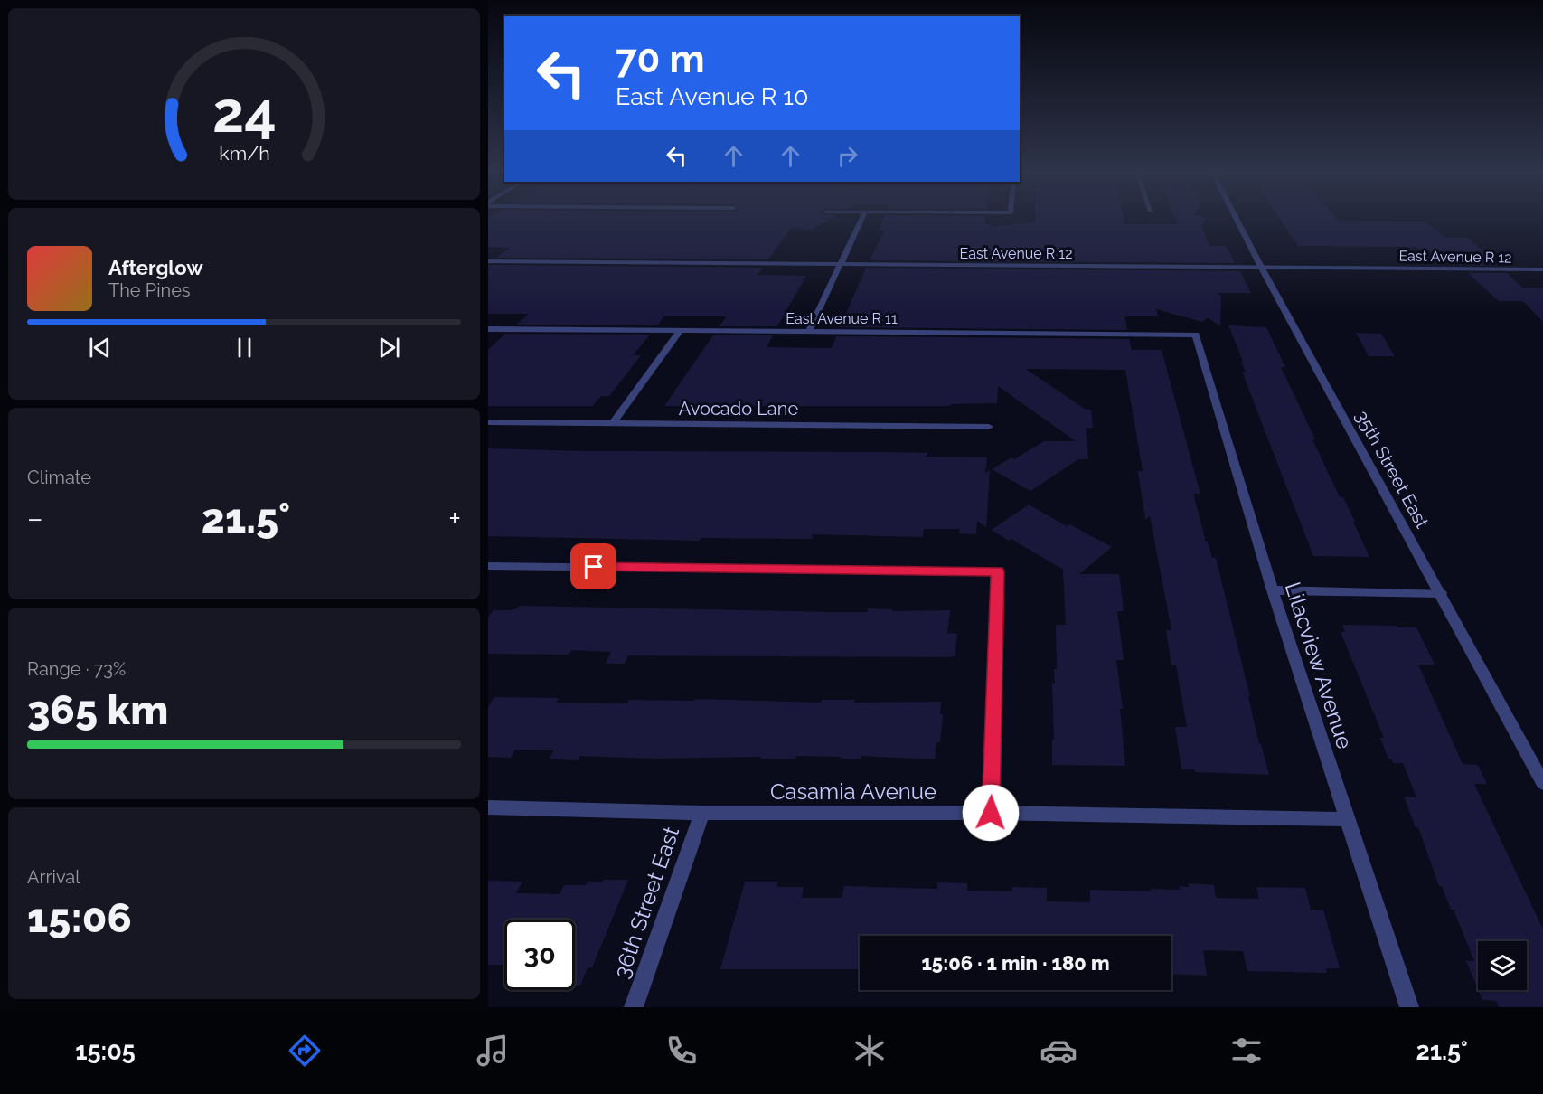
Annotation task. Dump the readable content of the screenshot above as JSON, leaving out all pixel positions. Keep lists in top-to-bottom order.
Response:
{
  "streets": {
    "street": [
      "East Avenue R 12",
      "East Avenue R 11",
      "Avocado Lane",
      "35th Street East",
      "Lilacview Avenue",
      "Casamia Avenue",
      "36th Street East"
    ]
  },
  "crossings": [
    ["East Avenue R 12", "35th Street East"],
    ["East Avenue R 11", "Lilacview Avenue"],
    ["Lilacview Avenue", "Casamia Avenue"],
    ["Casamia Avenue", "36th Street East"]
  ],
  "page": {
    "turn": ["70 m", "East Avenue R 10"],
    "song": ["Afterglow", "The Pines"],
    "tile": [
      "Climate",
      ["Range · 73%", "365 km"],
      ["Arrival", "15:06"]
    ],
    "heat": ["−", "21.5°", "+"],
    "limit": "30",
    "trip": "15:06 · 1 min · 180 m",
    "tabs": ["15:05", "21.5°"],
    "gauge": ["24", "km/h"]
  }
}
